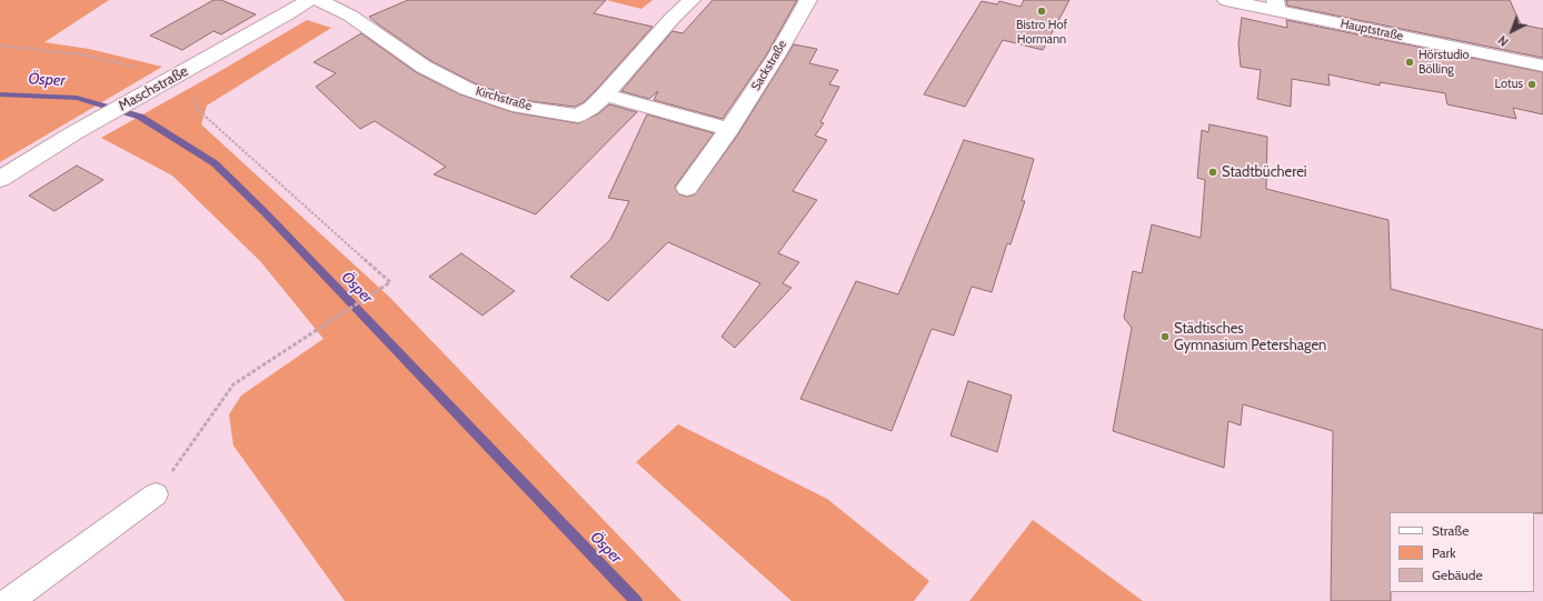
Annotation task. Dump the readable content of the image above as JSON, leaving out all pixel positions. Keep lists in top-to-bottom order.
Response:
{
  "streets": {
    "street": [
      "Hauptstraße",
      "Sackstraße",
      "Maschstraße",
      "Kirchstraße"
    ]
  },
  "water": ["Ösper"],
  "places": [
    "Bistro Hof Hormann",
    "Hörstudio Bölling",
    "Lotus",
    "Stadtbücherei",
    "Städtisches Gymnasium Petershagen"
  ],
  "legend": ["Straße", "Park", "Gebäude"],
  "north": "bottom left"
}
